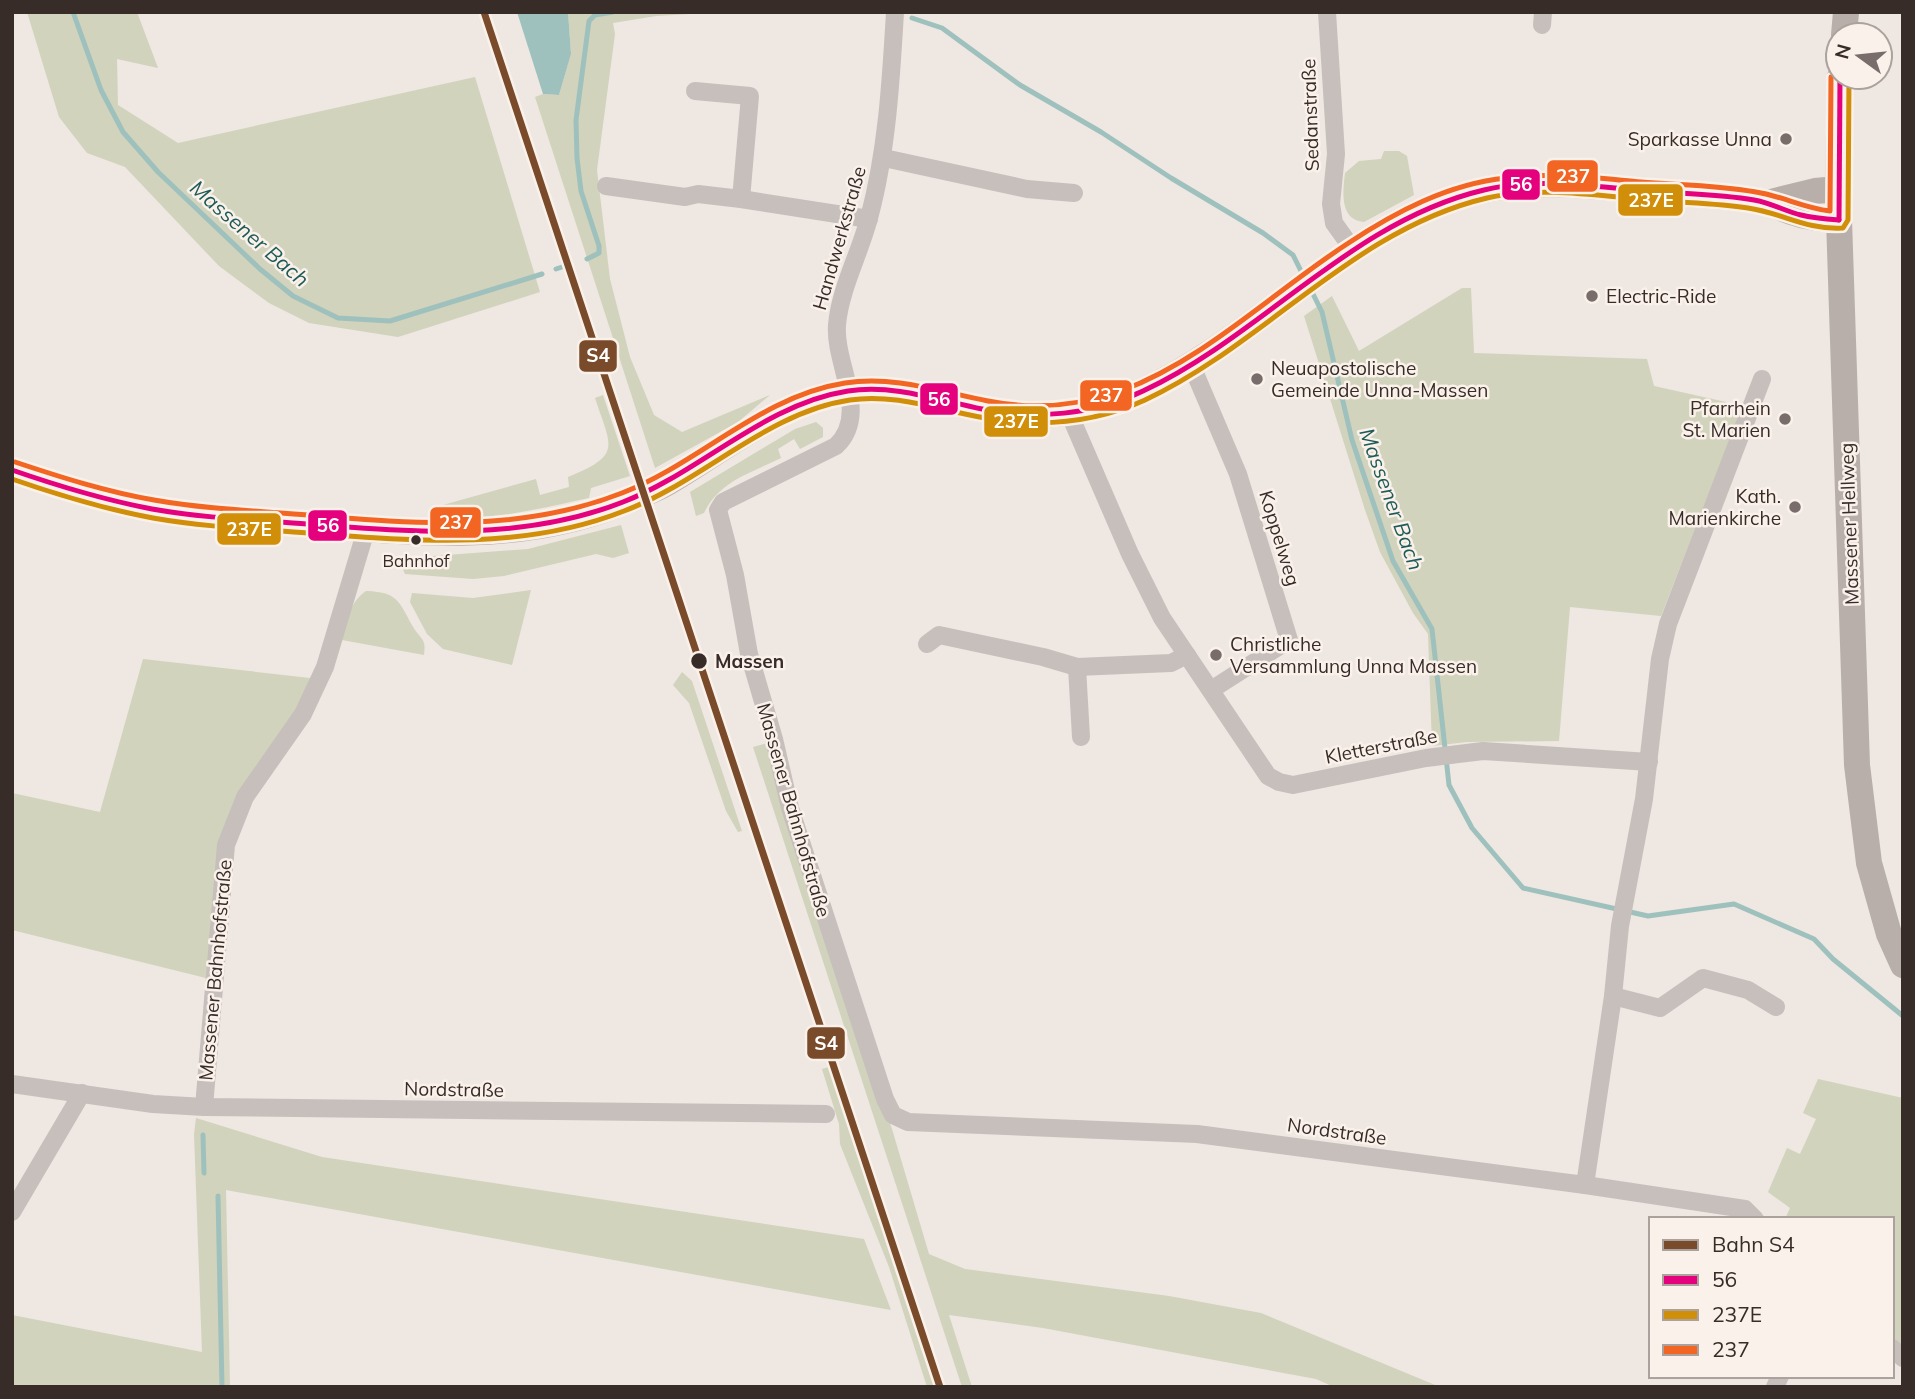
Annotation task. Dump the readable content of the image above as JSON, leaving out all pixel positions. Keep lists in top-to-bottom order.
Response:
{
  "streets": {
    "main road": ["Massener Hellweg"],
    "street": [
      "Sedanstraße",
      "Handwerkstraße",
      "Koppelweg",
      "Kletterstraße",
      "Massener Bahnhofstraße",
      "Nordstraße"
    ]
  },
  "crossings": [
    ["Handwerkstraße", "Massener Bahnhofstraße"],
    ["Koppelweg", "Kletterstraße"],
    ["Massener Bahnhofstraße", "Nordstraße"]
  ],
  "water": ["Massener Bach"],
  "places": [
    "Sparkasse Unna",
    "Electric-Ride",
    "Neuapostolische Gemeinde Unna-Massen",
    "Pfarrhein St. Marien",
    "Kath. Marienkirche",
    "Bahnhof",
    "Christliche Versammlung Unna Massen",
    "Massen"
  ],
  "lines": [
    "rail line S4",
    "transit line 56",
    "transit line 237E",
    "transit line 237"
  ],
  "legend": [
    "Bahn S4",
    "56",
    "237E",
    "237"
  ],
  "north": "left"
}
